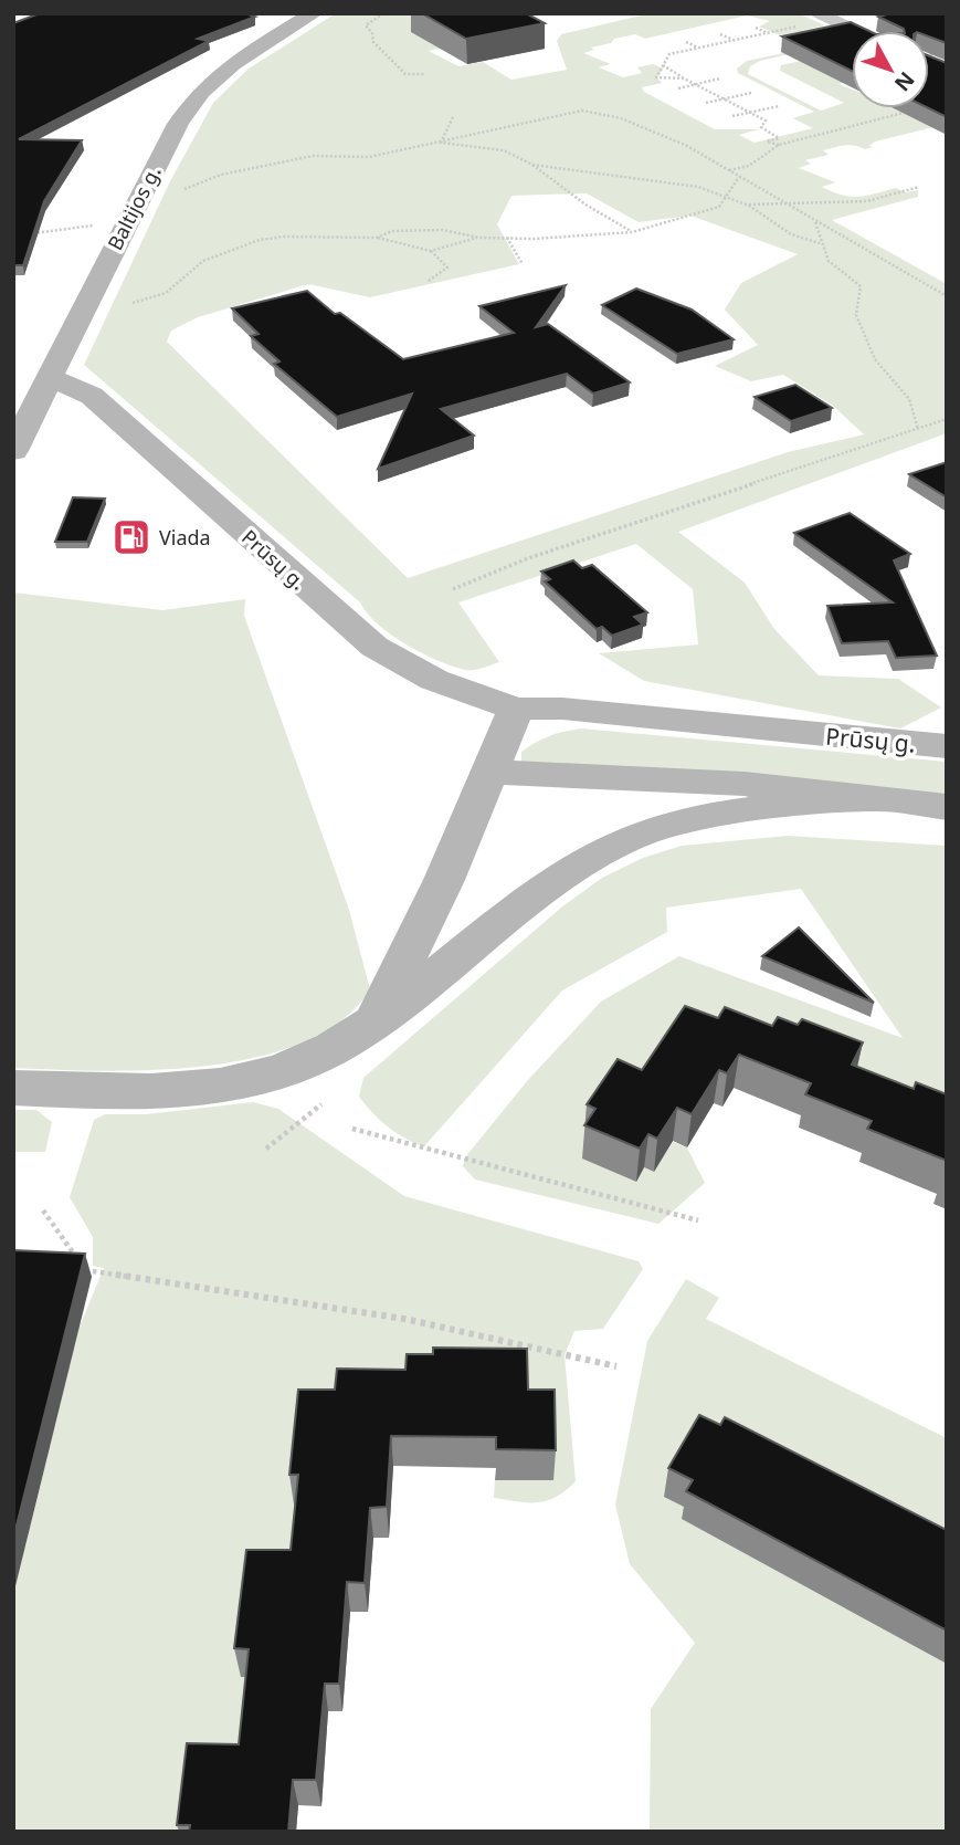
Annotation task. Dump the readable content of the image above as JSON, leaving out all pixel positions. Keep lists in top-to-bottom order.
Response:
{
  "streets": {
    "street": ["Baltijos g.", "Prūsų g."]
  },
  "crossings": [
    ["Baltijos g.", "Prūsų g."]
  ],
  "places": {
    "fuel station": ["Viada"]
  },
  "north": "bottom right"
}
